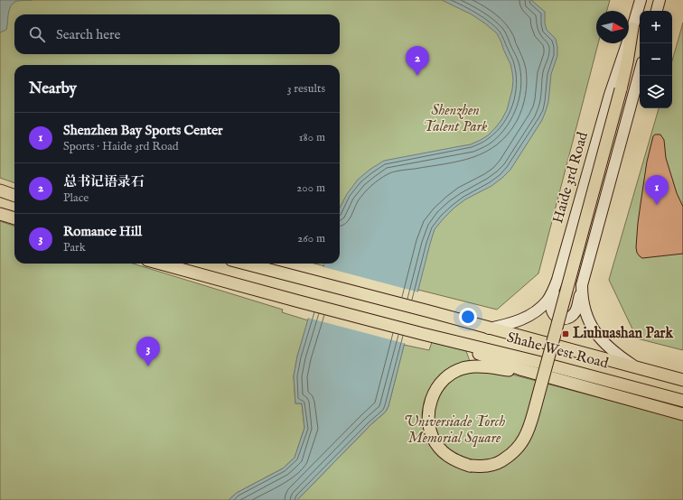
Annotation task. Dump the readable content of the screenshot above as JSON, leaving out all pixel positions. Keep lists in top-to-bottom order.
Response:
{
  "streets": {
    "main road": ["Haide 3rd Road", "Shahe West Road"]
  },
  "crossings": [
    ["Haide 3rd Road", "Shahe West Road"]
  ],
  "parks": ["Shenzhen Talent Park", "Universiade Torch Memorial Square"],
  "places": {
    "transit": ["Liuhuashan Park"]
  },
  "north": "right",
  "page": {
    "map_buttons": ["+", "−"],
    "search": "Search here",
    "pins": ["2", "1", "3"],
    "heading": ["Nearby", "3 results"],
    "list": [
      {
        "mark": "1",
        "name": "Shenzhen Bay Sports Center",
        "note": "Sports · Haide 3rd Road",
        "value": "180 m"
      },
      {
        "mark": "2",
        "name": "总书记语录石",
        "note": "Place",
        "value": "200 m"
      },
      {
        "mark": "3",
        "name": "Romance Hill",
        "note": "Park",
        "value": "260 m"
      }
    ]
  }
}
